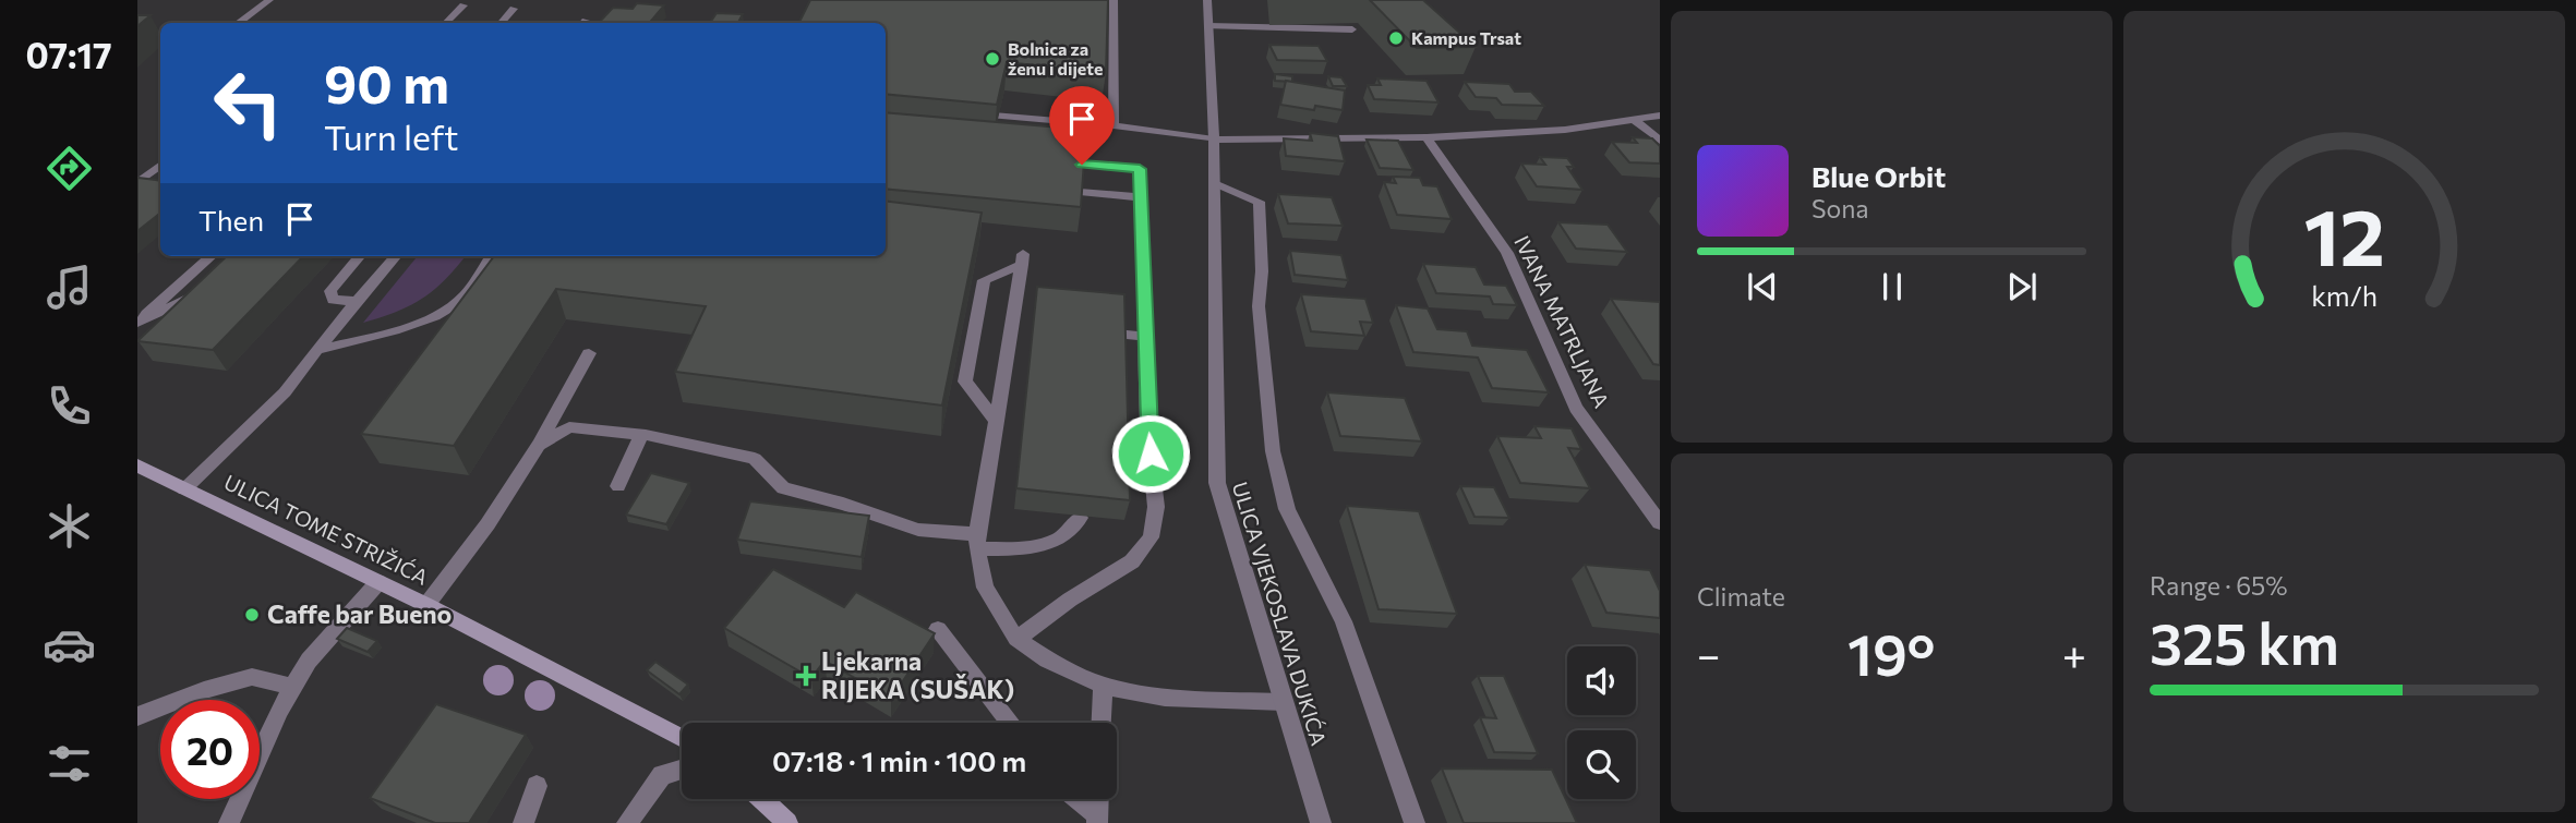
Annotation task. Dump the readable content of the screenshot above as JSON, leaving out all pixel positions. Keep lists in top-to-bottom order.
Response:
{
  "streets": {
    "main road": ["ULICA TOME STRIŽIĆA"],
    "street": ["IVANA MATRLJANA", "ULICA VJEKOSLAVA DUKIĆA"]
  },
  "places": {
    "other": ["Kampus Trsat", "Bolnica za ženu i dijete", "Caffe bar Bueno"],
    "health": ["Ljekarna RIJEKA (SUŠAK)"]
  },
  "page": {
    "tabs": "07:17",
    "turn": ["90 m", "Turn left"],
    "song": ["Blue Orbit", "Sona"],
    "then": "Then",
    "tile": [
      "Climate",
      ["Range · 65%", "325 km"]
    ],
    "heat": ["−", "19°", "+"],
    "limit": "20",
    "trip": "07:18 · 1 min · 100 m",
    "gauge": ["12", "km/h"]
  }
}
